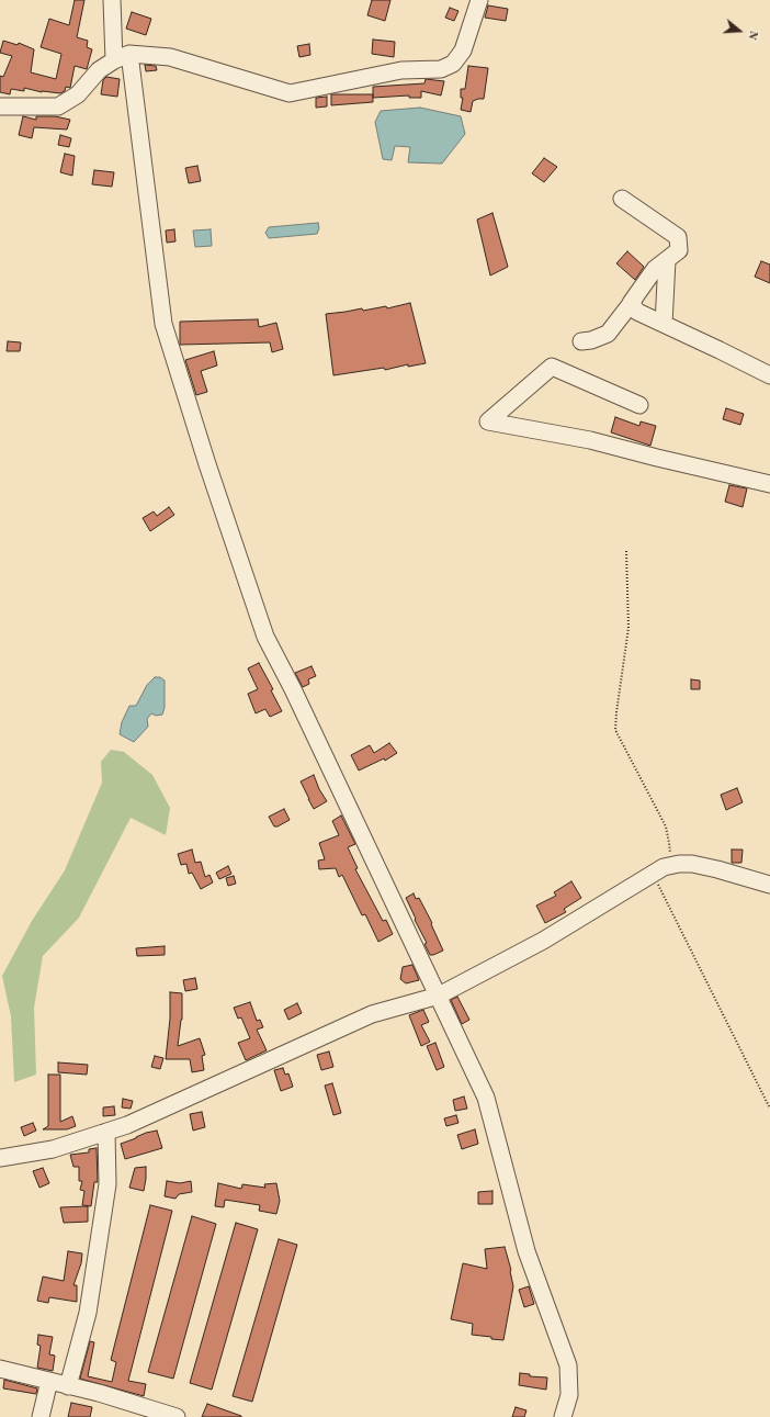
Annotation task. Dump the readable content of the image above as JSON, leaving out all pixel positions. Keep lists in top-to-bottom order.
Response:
{
  "north": "right"
}
